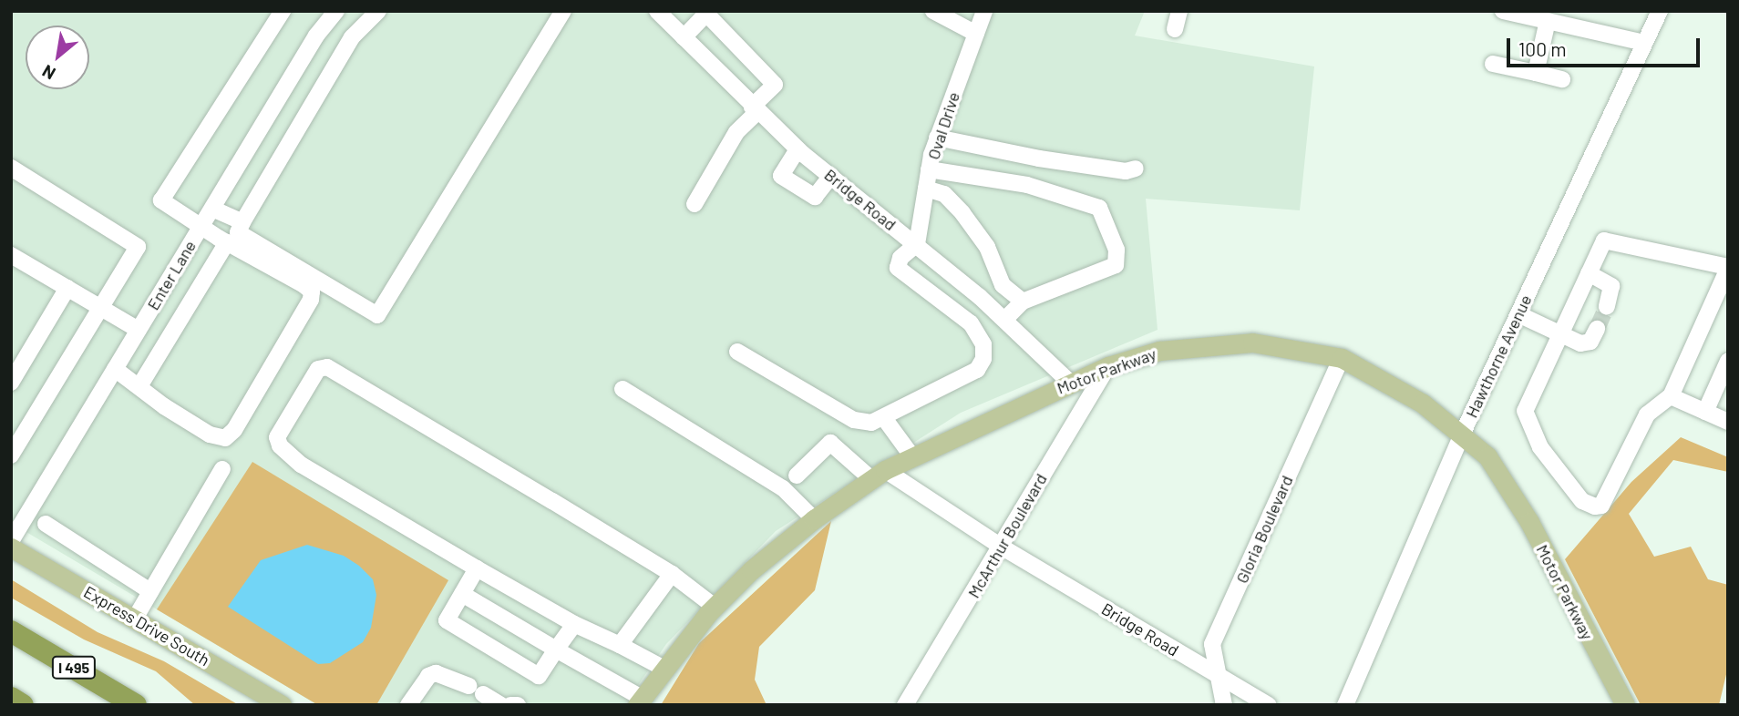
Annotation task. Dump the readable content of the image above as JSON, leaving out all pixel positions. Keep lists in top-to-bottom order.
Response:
{
  "streets": {
    "highway": ["I 495"],
    "main road": ["Motor Parkway", "Express Drive South"],
    "street": [
      "Oval Drive",
      "Bridge Road",
      "Enter Lane",
      "Hawthorne Avenue",
      "Gloria Boulevard",
      "McArthur Boulevard"
    ]
  },
  "crossings": [
    ["Oval Drive", "Bridge Road"],
    ["Bridge Road", "Motor Parkway"],
    ["Bridge Road", "Gloria Boulevard"],
    ["Bridge Road", "McArthur Boulevard"],
    ["Hawthorne Avenue", "Motor Parkway"],
    ["Motor Parkway", "Gloria Boulevard"],
    ["Motor Parkway", "McArthur Boulevard"]
  ],
  "scale_bar": "100 m",
  "north": "bottom left"
}
